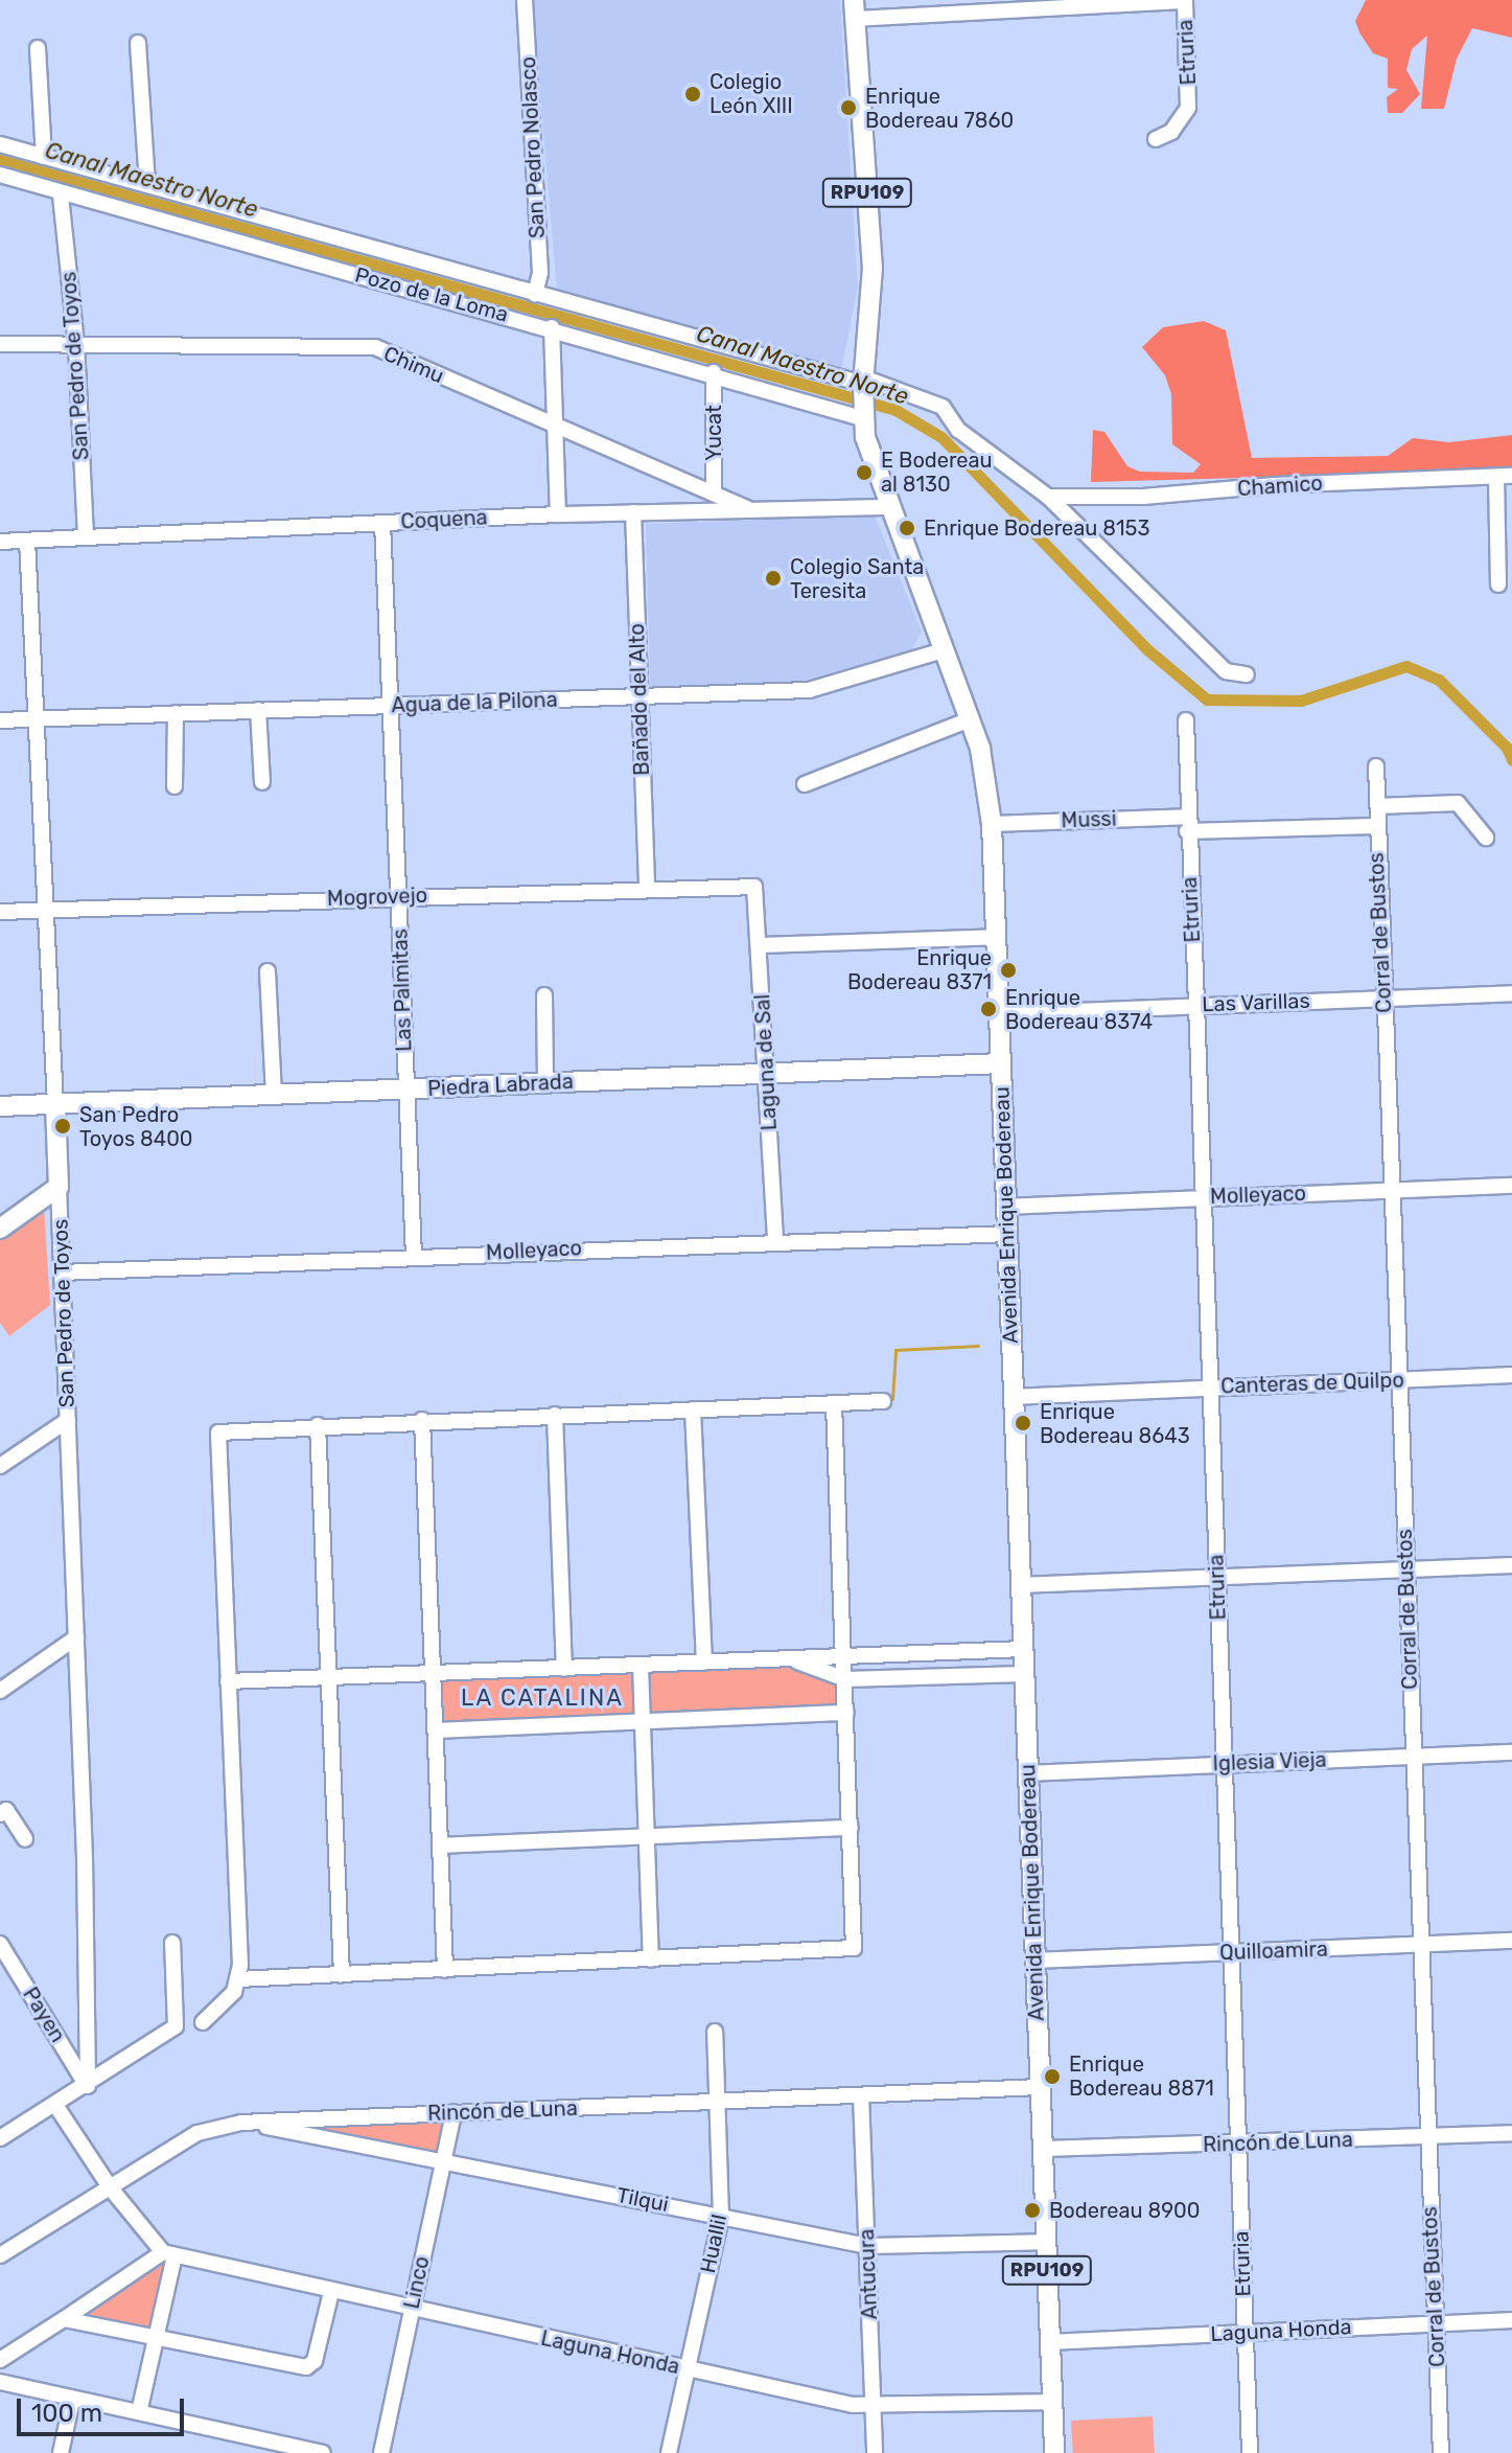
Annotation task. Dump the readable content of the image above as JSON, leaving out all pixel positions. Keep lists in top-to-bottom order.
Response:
{
  "streets": {
    "main road": [
      "RPU109",
      "San Pedro de Toyos",
      "Piedra Labrada",
      "Avenida Enrique Bodereau"
    ],
    "street": [
      "Etruria",
      "San Pedro Nolasco",
      "Pozo de la Loma",
      "Chimu",
      "Yucat",
      "Chamico",
      "Coquena",
      "Bañado del Alto",
      "Agua de la Pilona",
      "Mussi",
      "Mogrovejo",
      "Corral de Bustos",
      "Las Palmitas",
      "Las Varillas",
      "Laguna de Sal",
      "Molleyaco",
      "Canteras de Quilpo",
      "Iglesia Vieja",
      "Quilloamira",
      "Payen",
      "Rincón de Luna",
      "Tilqui",
      "Huallil",
      "Antucura",
      "Linco",
      "Laguna Honda"
    ]
  },
  "crossings": [
    ["Etruria", "Mussi"],
    ["Etruria", "Las Varillas"],
    ["Etruria", "Molleyaco"],
    ["Etruria", "Canteras de Quilpo"],
    ["Etruria", "Iglesia Vieja"],
    ["Etruria", "Quilloamira"],
    ["Etruria", "Rincón de Luna"],
    ["Etruria", "Laguna Honda"],
    ["San Pedro Nolasco", "Pozo de la Loma"],
    ["Pozo de la Loma", "San Pedro de Toyos"],
    ["Pozo de la Loma", "Yucat"],
    ["Pozo de la Loma", "Chamico"],
    ["Pozo de la Loma", "Avenida Enrique Bodereau"],
    ["Chimu", "San Pedro de Toyos"],
    ["Chimu", "Yucat"],
    ["Chimu", "Coquena"],
    ["San Pedro de Toyos", "Coquena"],
    ["San Pedro de Toyos", "Agua de la Pilona"],
    ["San Pedro de Toyos", "Mogrovejo"],
    ["San Pedro de Toyos", "Piedra Labrada"],
    ["San Pedro de Toyos", "Molleyaco"],
    ["San Pedro de Toyos", "Payen"],
    ["Coquena", "Bañado del Alto"],
    ["Coquena", "Las Palmitas"],
    ["Coquena", "Avenida Enrique Bodereau"],
    ["Bañado del Alto", "Agua de la Pilona"],
    ["Bañado del Alto", "Mogrovejo"],
    ["Agua de la Pilona", "Las Palmitas"],
    ["Agua de la Pilona", "Avenida Enrique Bodereau"],
    ["Mussi", "Corral de Bustos"],
    ["Mussi", "Avenida Enrique Bodereau"],
    ["Mogrovejo", "Las Palmitas"],
    ["Mogrovejo", "Laguna de Sal"],
    ["Corral de Bustos", "Las Varillas"],
    ["Corral de Bustos", "Molleyaco"],
    ["Corral de Bustos", "Canteras de Quilpo"],
    ["Corral de Bustos", "Iglesia Vieja"],
    ["Corral de Bustos", "Quilloamira"],
    ["Corral de Bustos", "Rincón de Luna"],
    ["Corral de Bustos", "Laguna Honda"],
    ["Las Palmitas", "Piedra Labrada"],
    ["Las Palmitas", "Molleyaco"],
    ["Las Varillas", "Avenida Enrique Bodereau"],
    ["Laguna de Sal", "Piedra Labrada"],
    ["Laguna de Sal", "Molleyaco"],
    ["Piedra Labrada", "Avenida Enrique Bodereau"],
    ["Molleyaco", "Avenida Enrique Bodereau"],
    ["Avenida Enrique Bodereau", "Canteras de Quilpo"],
    ["Avenida Enrique Bodereau", "Iglesia Vieja"],
    ["Avenida Enrique Bodereau", "Quilloamira"],
    ["Avenida Enrique Bodereau", "Rincón de Luna"],
    ["Avenida Enrique Bodereau", "Tilqui"],
    ["Avenida Enrique Bodereau", "Laguna Honda"],
    ["Rincón de Luna", "Tilqui"],
    ["Rincón de Luna", "Huallil"],
    ["Rincón de Luna", "Antucura"],
    ["Rincón de Luna", "Linco"],
    ["Tilqui", "Huallil"],
    ["Tilqui", "Antucura"],
    ["Tilqui", "Linco"],
    ["Huallil", "Laguna Honda"],
    ["Antucura", "Laguna Honda"],
    ["Linco", "Laguna Honda"]
  ],
  "districts": ["LA CATALINA"],
  "water": ["Canal Maestro Norte"],
  "places": [
    "Colegio León XIII",
    "Enrique Bodereau 7860",
    "E Bodereau al 8130",
    "Enrique Bodereau 8153",
    "Colegio Santa Teresita",
    "Enrique Bodereau 8371",
    "Enrique Bodereau 8374",
    "San Pedro Toyos 8400",
    "Enrique Bodereau 8643",
    "Enrique Bodereau 8871",
    "Bodereau 8900"
  ],
  "scale_bar": "100 m"
}
